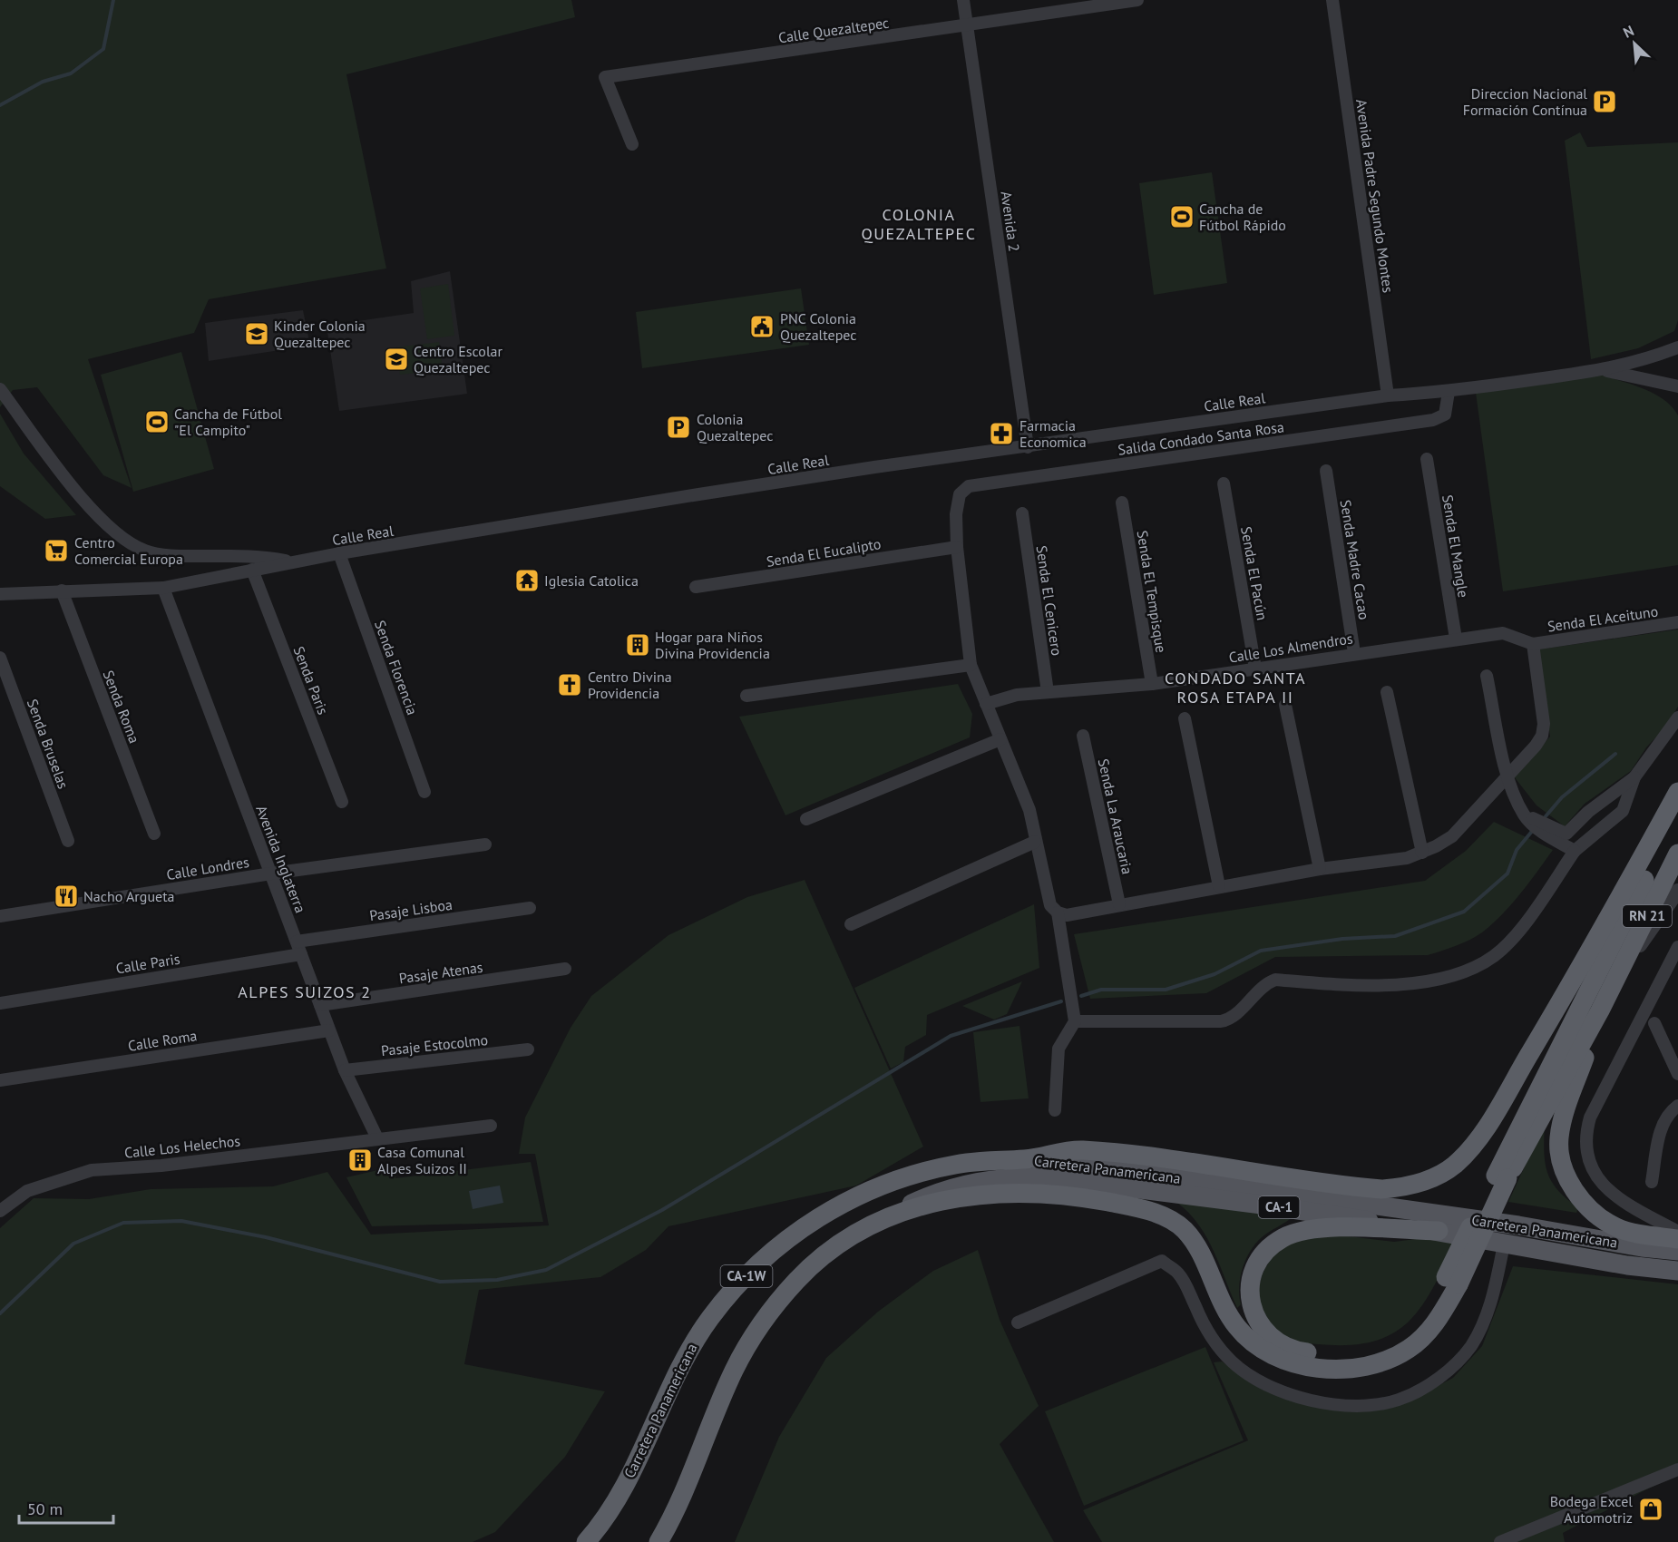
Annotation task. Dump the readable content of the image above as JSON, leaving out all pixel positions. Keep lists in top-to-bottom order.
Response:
{
  "streets": {
    "highway": ["RN 21", "Carretera Panamericana", "CA-1W"],
    "main road": ["CA-1"],
    "street": [
      "Calle Quezaltepec",
      "Avenida Padre Segundo Montes",
      "Avenida 2",
      "Calle Real",
      "Salida Condado Santa Rosa",
      "Senda El Mangle",
      "Senda El Eucalipto",
      "Senda Madre Cacao",
      "Senda El Pacún",
      "Senda El Tempisque",
      "Senda El Cenicero",
      "Senda El Aceituno",
      "Calle Los Almendros",
      "Senda Florencia",
      "Senda Paris",
      "Senda Roma",
      "Senda Bruselas",
      "Senda La Araucaria",
      "Avenida Inglaterra",
      "Calle Londres",
      "Pasaje Lisboa",
      "Calle Paris",
      "Pasaje Atenas",
      "Calle Roma",
      "Pasaje Estocolmo",
      "Calle Los Helechos"
    ]
  },
  "crossings": [
    ["Calle Quezaltepec", "Avenida 2"],
    ["Avenida Padre Segundo Montes", "Calle Real"],
    ["Avenida 2", "Calle Real"],
    ["Calle Real", "Salida Condado Santa Rosa"],
    ["Calle Real", "Senda Florencia"],
    ["Calle Real", "Senda Paris"],
    ["Calle Real", "Senda Roma"],
    ["Calle Real", "Avenida Inglaterra"],
    ["Salida Condado Santa Rosa", "Senda El Eucalipto"],
    ["Senda El Mangle", "Calle Los Almendros"],
    ["Senda Madre Cacao", "Calle Los Almendros"],
    ["Senda El Pacún", "Calle Los Almendros"],
    ["Senda El Tempisque", "Calle Los Almendros"],
    ["Senda El Cenicero", "Calle Los Almendros"],
    ["Senda El Aceituno", "Calle Los Almendros"],
    ["Avenida Inglaterra", "Calle Londres"],
    ["Avenida Inglaterra", "Pasaje Lisboa"],
    ["Avenida Inglaterra", "Calle Paris"],
    ["Avenida Inglaterra", "Pasaje Atenas"],
    ["Avenida Inglaterra", "Calle Roma"],
    ["Avenida Inglaterra", "Pasaje Estocolmo"],
    ["Avenida Inglaterra", "Calle Los Helechos"]
  ],
  "districts": ["COLONIA QUEZALTEPEC", "CONDADO SANTA ROSA ETAPA II", "ALPES SUIZOS 2"],
  "places": {
    "parking": ["Direccion Nacional Formación Contínua", "Colonia Quezaltepec"],
    "sports": ["Cancha de Fútbol Rápido", "Cancha de Fútbol \"El Campito\""],
    "public building": ["PNC Colonia Quezaltepec"],
    "school or university": ["Kinder Colonia Quezaltepec", "Centro Escolar Quezaltepec"],
    "pharmacy": ["Farmacia Economica"],
    "supermarket": ["Centro Comercial Europa"],
    "temple": ["Iglesia Catolica"],
    "building": ["Hogar para Niños Divina Providencia", "Casa Comunal Alpes Suizos II"],
    "church": ["Centro Divina Providencia"],
    "restaurant": ["Nacho Argueta"],
    "shop": ["Bodega Excel Automotriz"]
  },
  "scale_bar": "50 m",
  "north": "top left"
}
